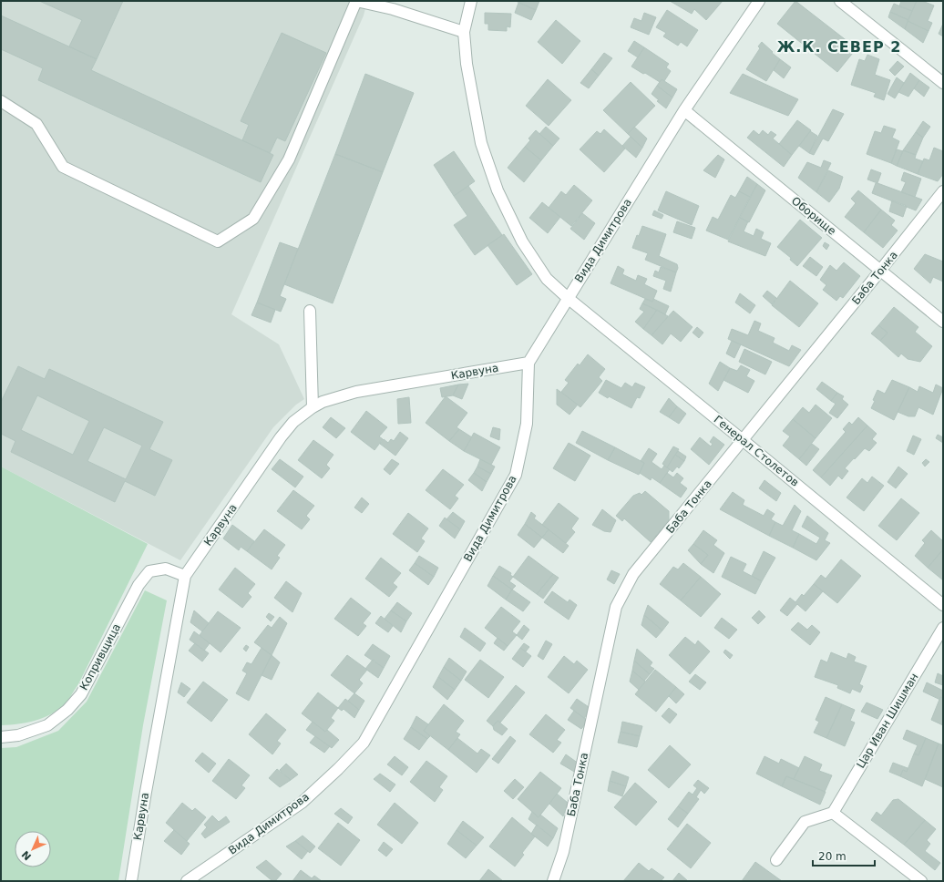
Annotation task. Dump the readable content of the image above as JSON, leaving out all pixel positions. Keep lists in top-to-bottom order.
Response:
{
  "streets": {
    "street": [
      "Оборище",
      "Вида Димитрова",
      "Баба Тонка",
      "Карвуна",
      "Генерал Столетов",
      "Копривщица",
      "Цар Иван Шишман"
    ]
  },
  "crossings": [
    ["Оборище", "Вида Димитрова"],
    ["Оборище", "Баба Тонка"],
    ["Вида Димитрова", "Карвуна"],
    ["Вида Димитрова", "Генерал Столетов"],
    ["Баба Тонка", "Генерал Столетов"],
    ["Карвуна", "Копривщица"]
  ],
  "districts": ["Ж.К. СЕВЕР 2"],
  "scale_bar": "20 m",
  "north": "bottom left"
}
